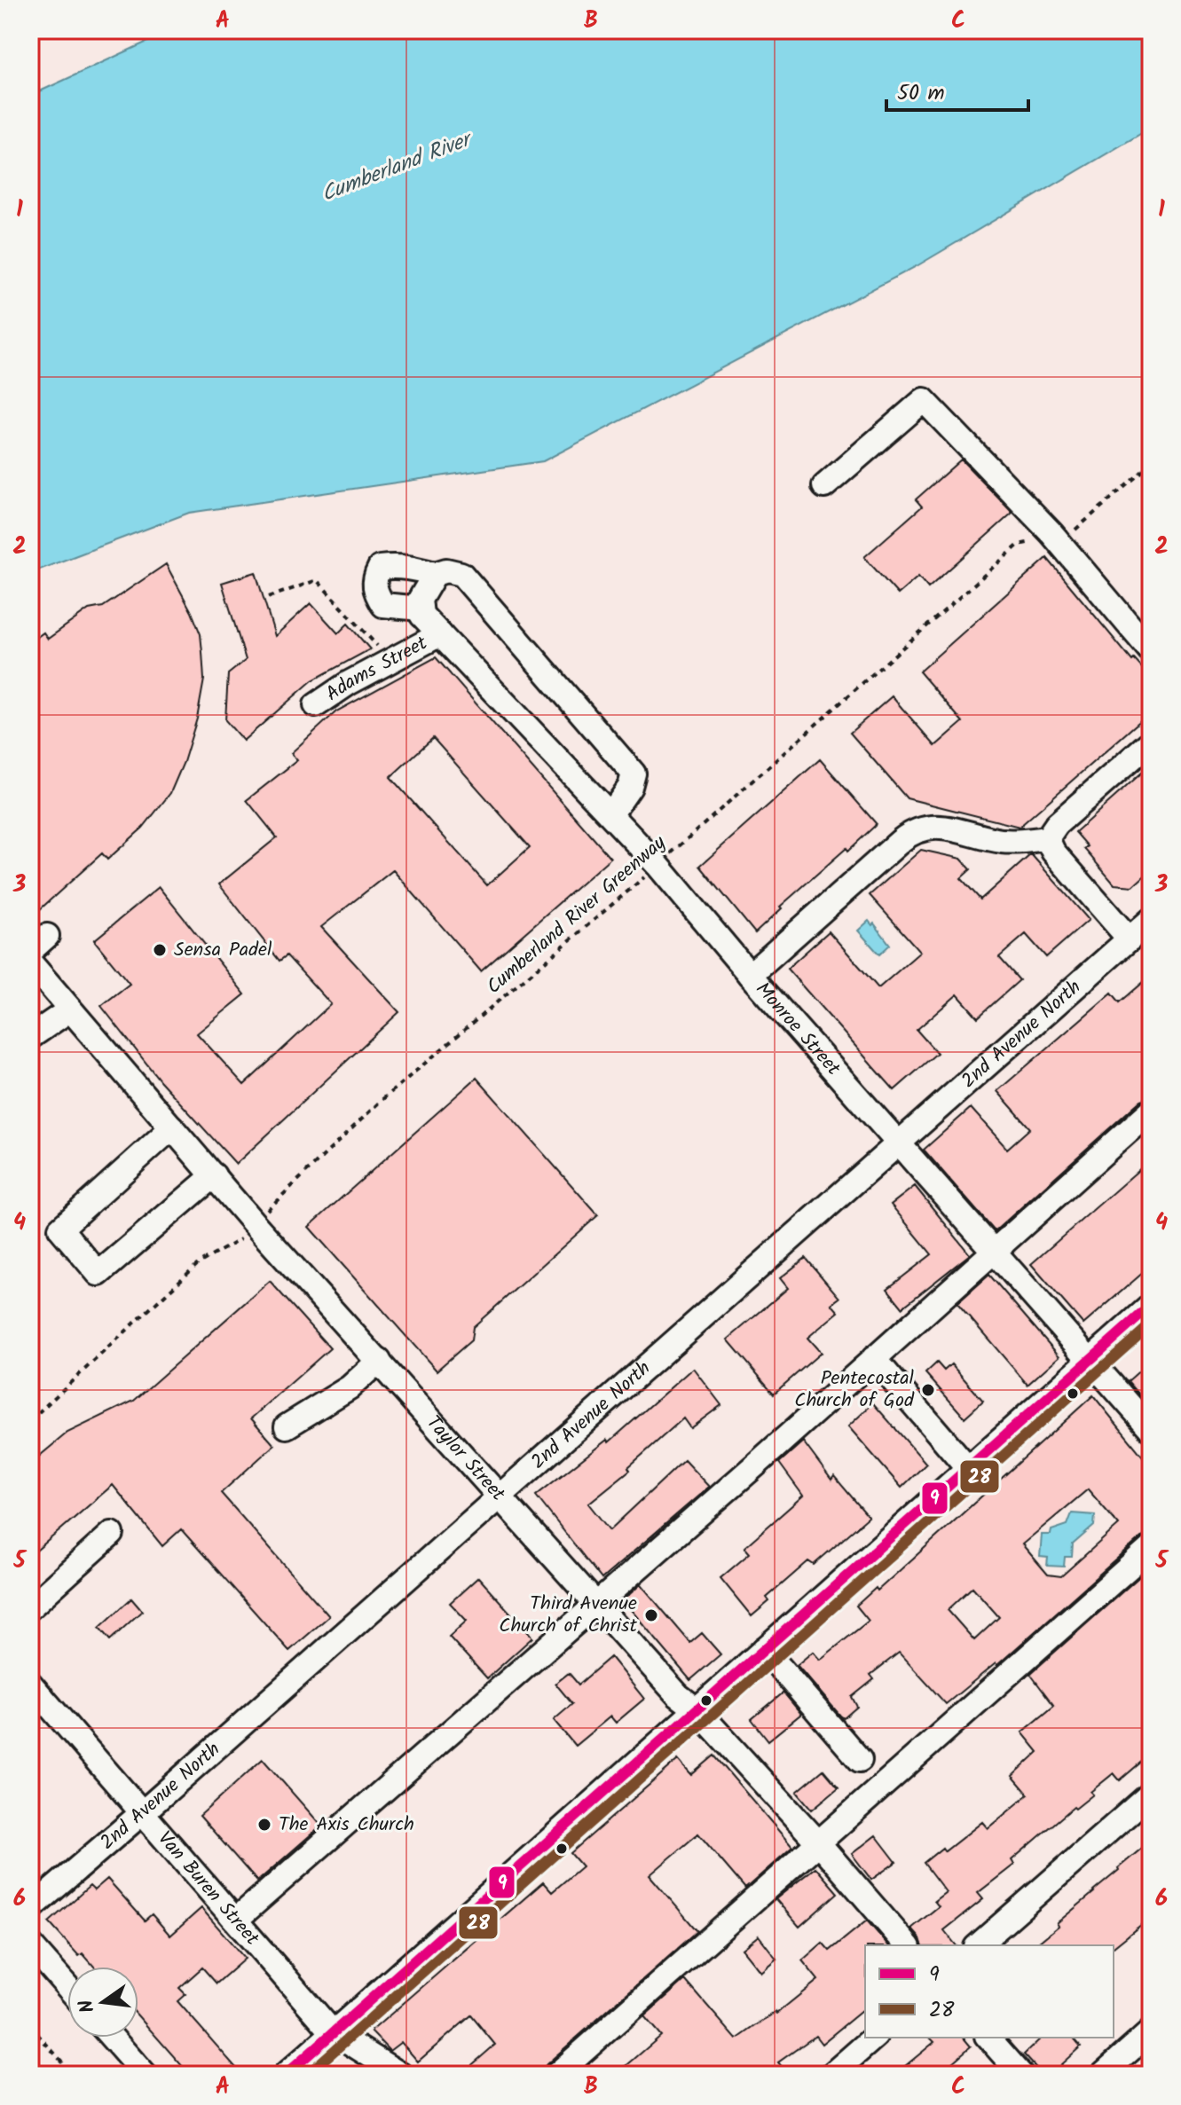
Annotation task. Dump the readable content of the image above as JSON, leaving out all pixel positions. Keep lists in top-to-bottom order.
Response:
{
  "streets": {
    "street": [
      "Adams Street",
      "Monroe Street",
      "2nd Avenue North",
      "Taylor Street",
      "Van Buren Street"
    ],
    "path": ["Cumberland River Greenway"]
  },
  "crossings": [
    ["Adams Street", "Monroe Street"],
    ["Cumberland River Greenway", "Monroe Street"],
    ["Cumberland River Greenway", "Taylor Street"],
    ["Monroe Street", "2nd Avenue North"],
    ["2nd Avenue North", "Taylor Street"],
    ["2nd Avenue North", "Van Buren Street"]
  ],
  "water": ["Cumberland River"],
  "places": [
    "Sensa Padel",
    "Pentecostal Church of God",
    "Third Avenue Church of Christ",
    "The Axis Church"
  ],
  "lines": ["transit line 9", "transit line 28"],
  "legend": ["9", "28"],
  "scale_bar": "50 m",
  "north": "left",
  "grid": {
    "columns": ["A", "B", "C"],
    "rows": [
      "1",
      "2",
      "3",
      "4",
      "5",
      "6"
    ]
  }
}
